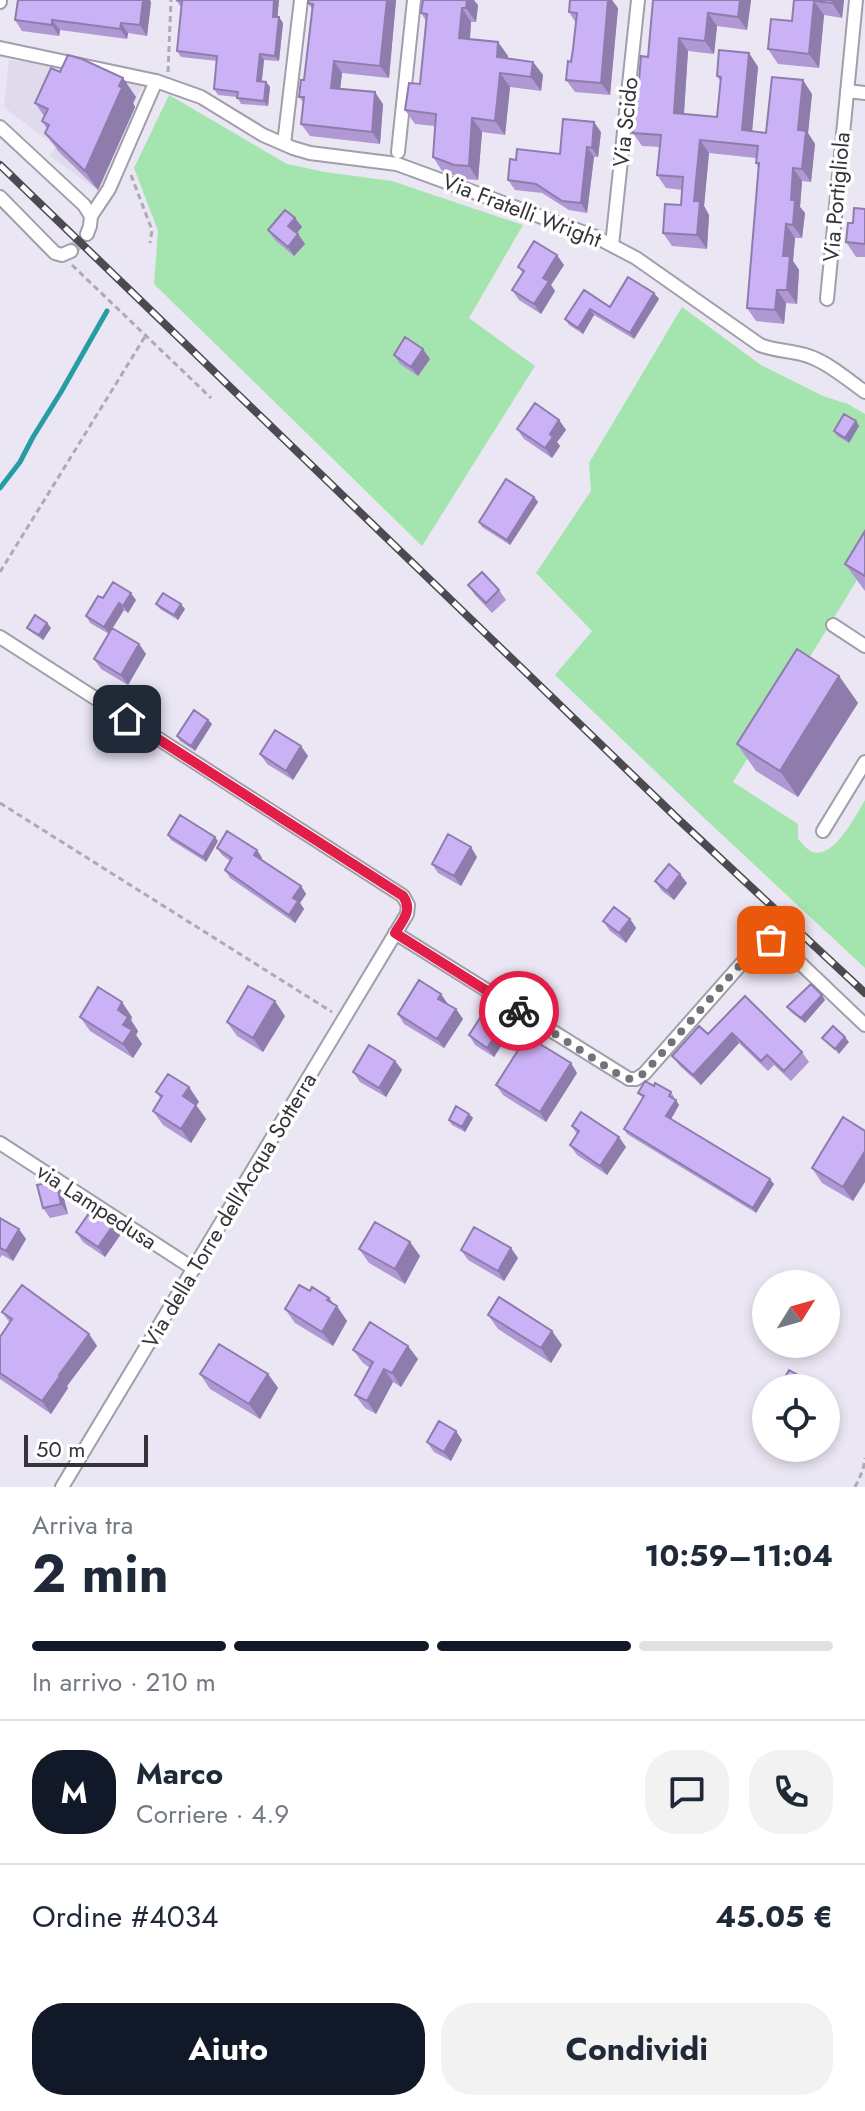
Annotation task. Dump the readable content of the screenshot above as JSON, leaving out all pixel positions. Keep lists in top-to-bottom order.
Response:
{
  "streets": {
    "street": [
      "Via Scido",
      "Via Portigliola",
      "Via Fratelli Wright",
      "via Lampedusa",
      "Via della Torre dell'Acqua Sotterra"
    ]
  },
  "crossings": [
    ["Via Scido", "Via Fratelli Wright"],
    ["via Lampedusa", "Via della Torre dell'Acqua Sotterra"]
  ],
  "scale_bar": "50 m",
  "north": "top right",
  "page": {
    "scale": "50 m",
    "heading": ["2 min", "Arriva tra", "10:59–11:04"],
    "panel": [
      "Marco",
      "Corriere · 4.9",
      "Ordine #4034",
      "45.05 €"
    ],
    "bar": "In arrivo · 210 m",
    "round": "M",
    "buttons": ["Aiuto", "Condividi"]
  }
}
